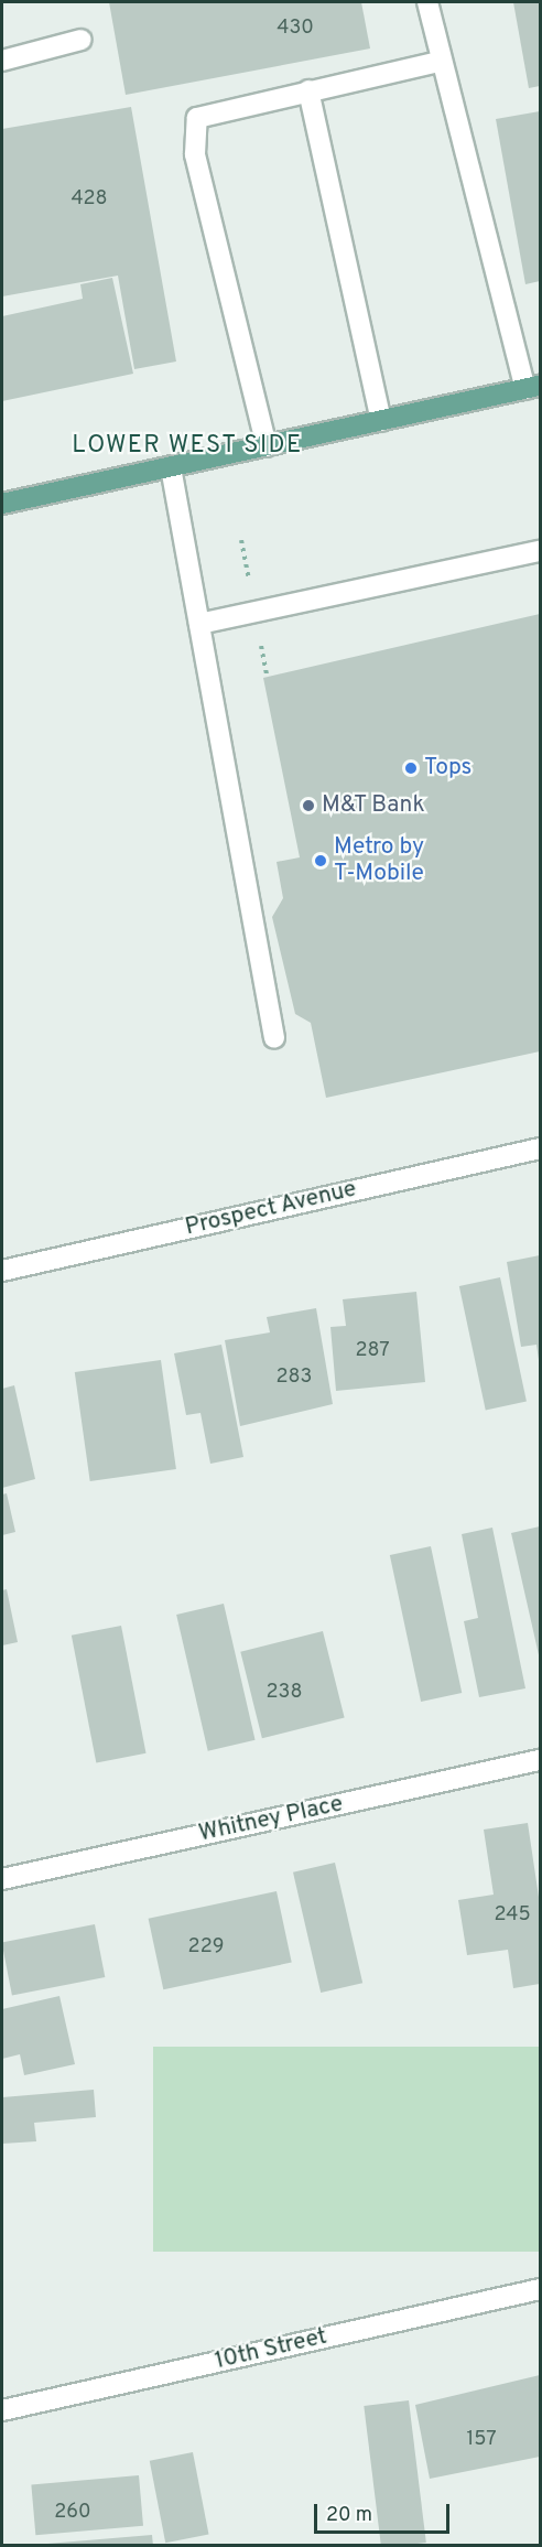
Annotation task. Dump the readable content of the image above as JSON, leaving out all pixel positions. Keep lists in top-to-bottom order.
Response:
{
  "streets": {
    "street": ["Prospect Avenue", "Whitney Place", "10th Street"]
  },
  "districts": ["LOWER WEST SIDE"],
  "places": ["Tops", "M&T Bank", "Metro by T-Mobile"],
  "house_numbers": [
    "430",
    "428",
    "287",
    "283",
    "238",
    "245",
    "229",
    "157",
    "260"
  ],
  "scale_bar": "20 m"
}
